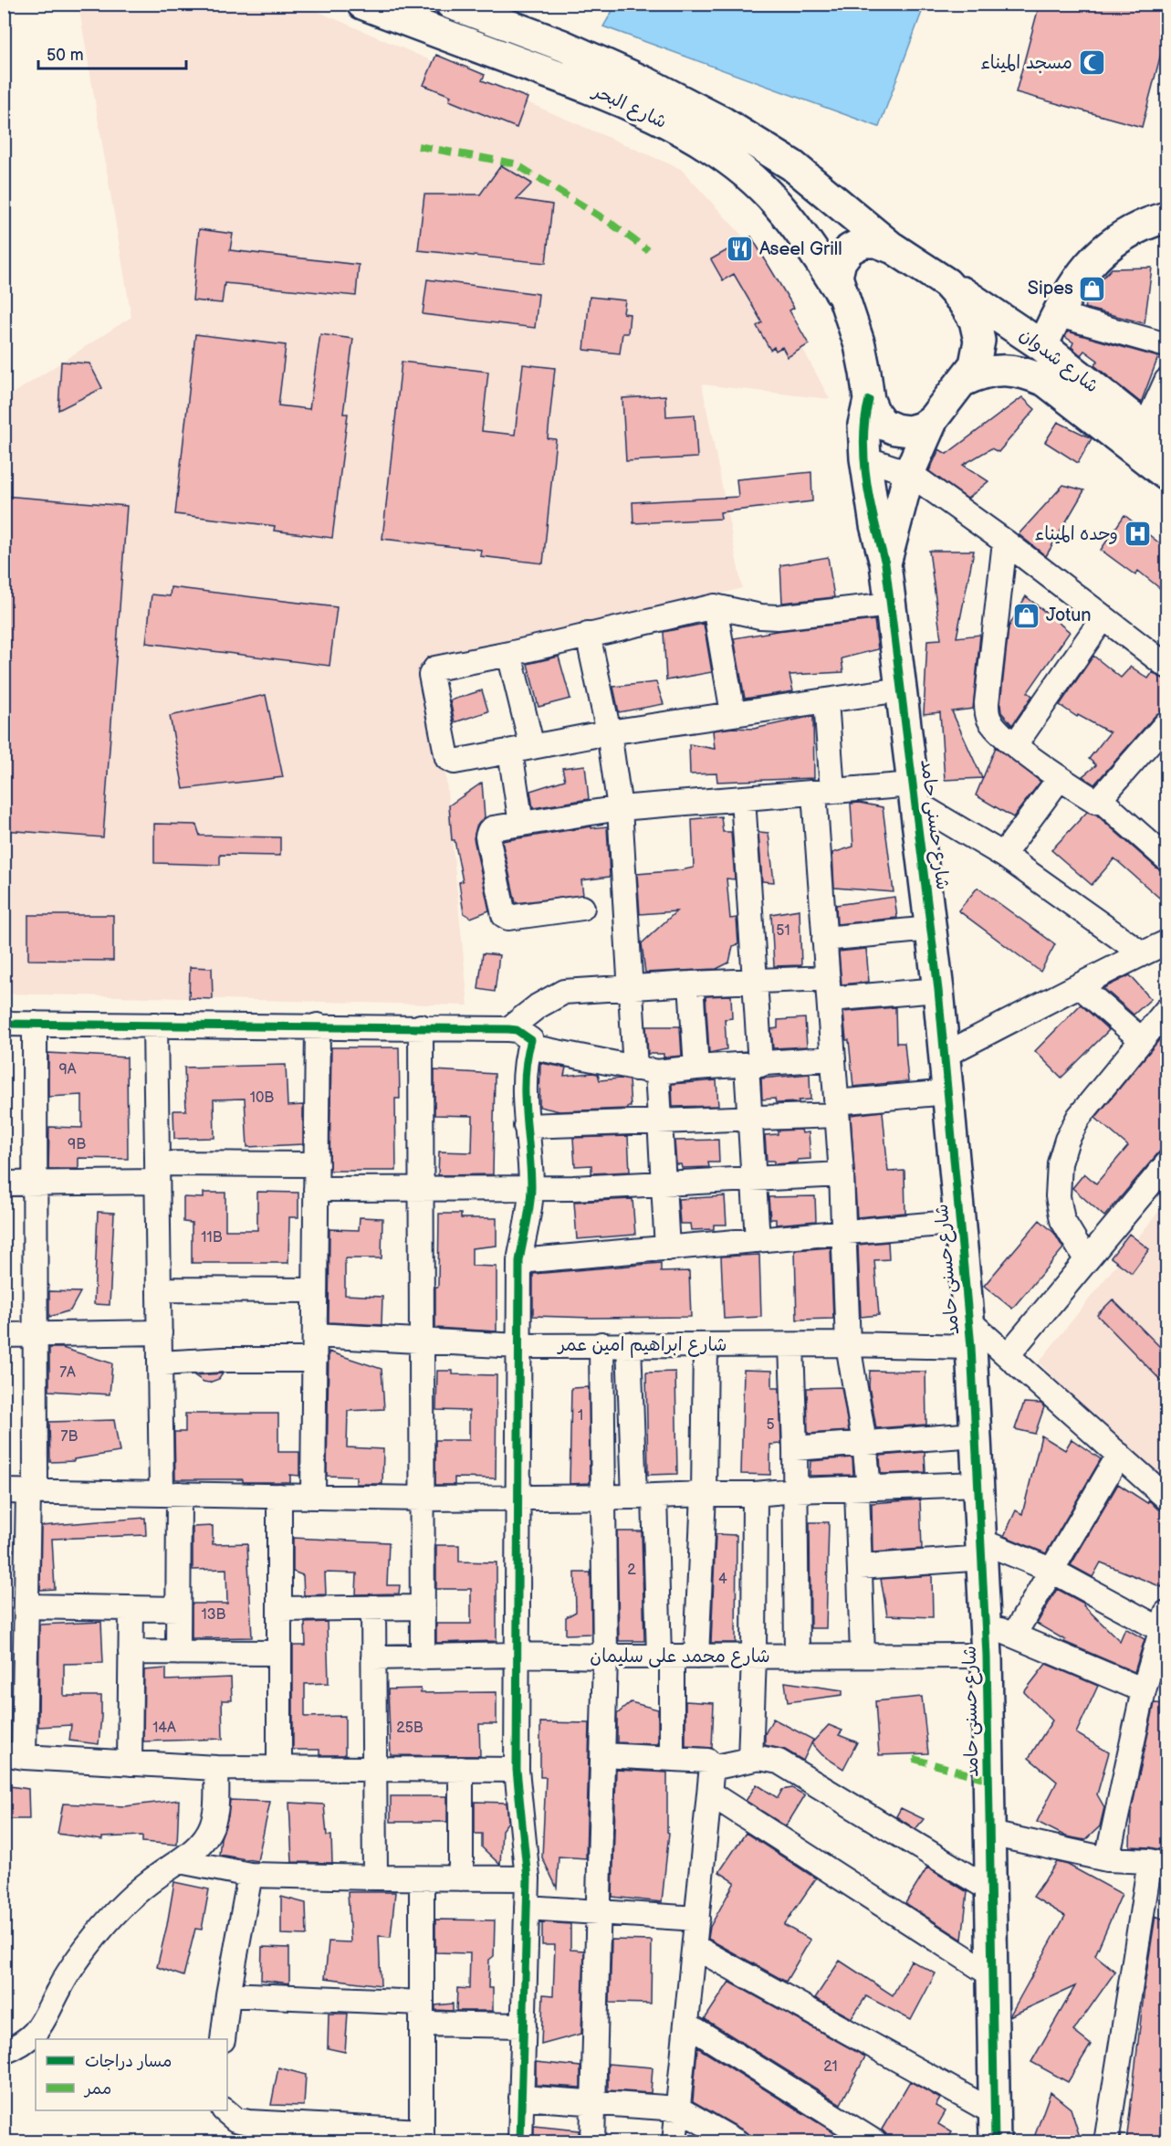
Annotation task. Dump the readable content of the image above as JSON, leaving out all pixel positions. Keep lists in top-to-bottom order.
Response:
{
  "streets": {
    "main road": ["شارع البحر", "شارع شدوان", "شارع حسنى حامد"],
    "street": ["شارع ابراهيم امين عمر", "شارع محمد على سليمان"]
  },
  "crossings": [
    ["شارع البحر", "شارع شدوان"],
    ["شارع حسنى حامد", "شارع ابراهيم امين عمر"],
    ["شارع حسنى حامد", "شارع محمد على سليمان"]
  ],
  "places": {
    "mosque": ["مسجد الميناء"],
    "restaurant": ["Aseel Grill"],
    "shop": ["Sipes", "Jotun"],
    "hospital": ["وحده الميناء"]
  },
  "house_numbers": [
    "51",
    "9A",
    "10B",
    "9B",
    "11B",
    "7A",
    "1",
    "5",
    "7B",
    "2",
    "4",
    "13B",
    "14A",
    "25B",
    "21"
  ],
  "legend": ["مسار دراجات", "ممر"],
  "scale_bar": "50 m"
}
